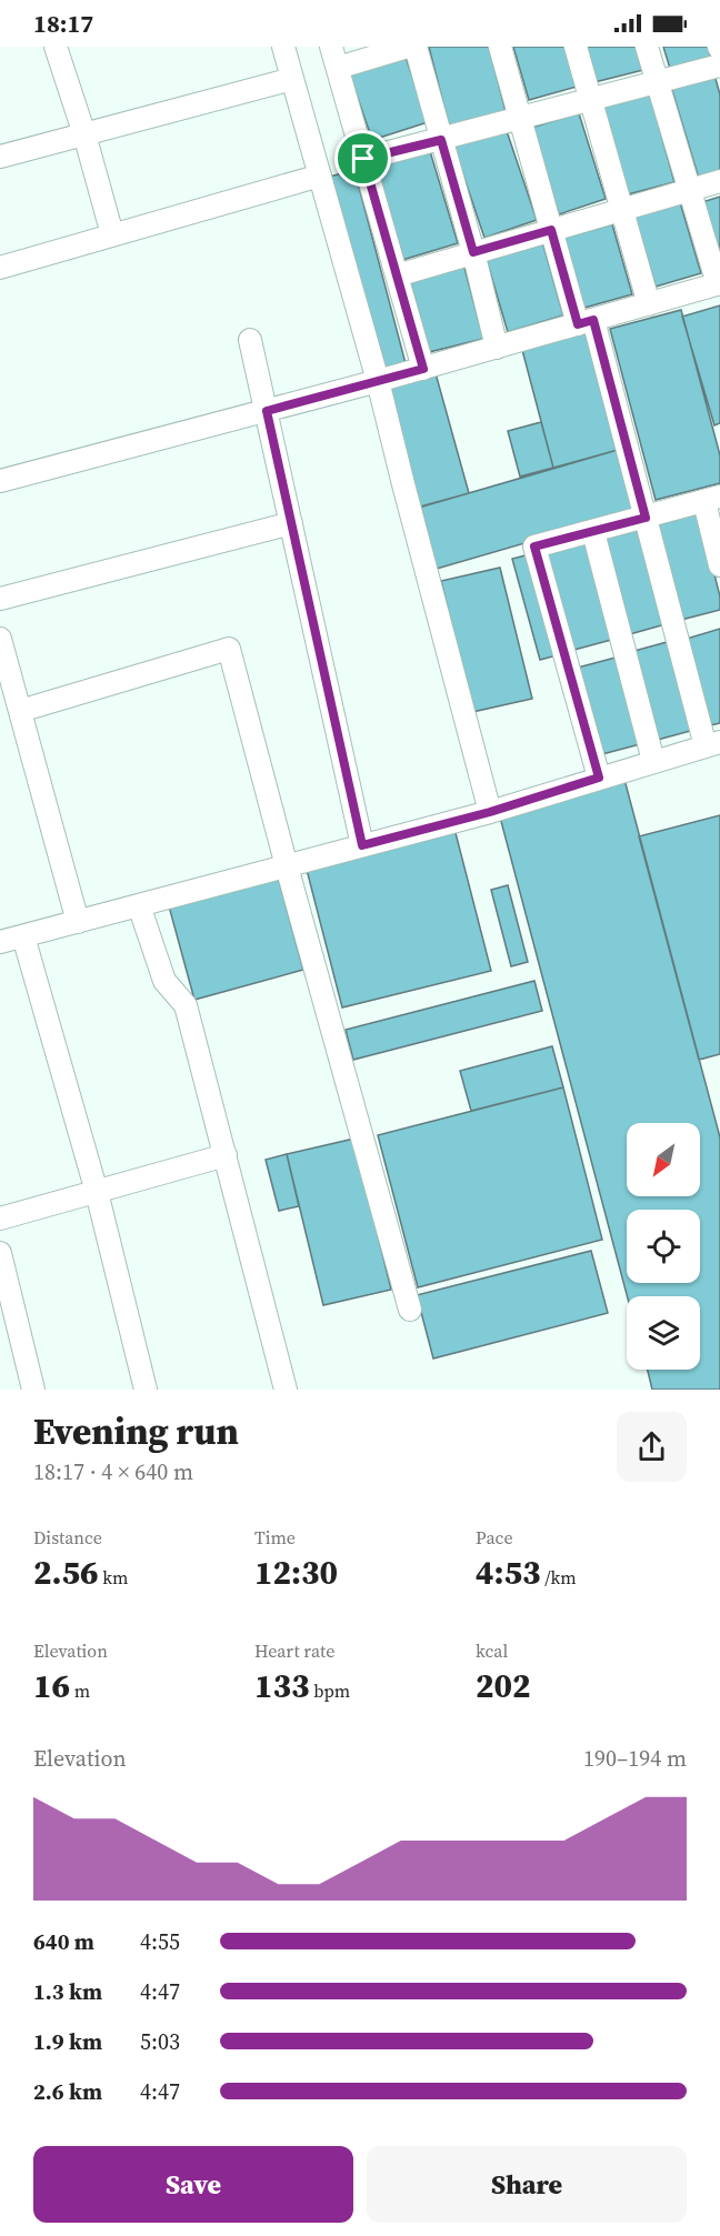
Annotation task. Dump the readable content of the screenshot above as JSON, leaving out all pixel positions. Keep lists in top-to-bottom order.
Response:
{
  "north": "bottom left",
  "page": {
    "status": "18:17",
    "heading": ["Evening run", "18:17 · 4 × 640 m"],
    "stats": [
      ["Distance", "2.56 km"],
      ["Time", "12:30"],
      ["Pace", "4:53 /km"],
      ["Elevation", "16 m"],
      ["Heart rate", "133 bpm"],
      ["kcal", "202"]
    ],
    "chart": ["Elevation", "190–194 m"],
    "list": [
      {
        "name": "640 m",
        "note": "4:55"
      },
      {
        "name": "1.3 km",
        "note": "4:47"
      },
      {
        "name": "1.9 km",
        "note": "5:03"
      },
      {
        "name": "2.6 km",
        "note": "4:47"
      }
    ],
    "buttons": ["Save", "Share"]
  }
}
